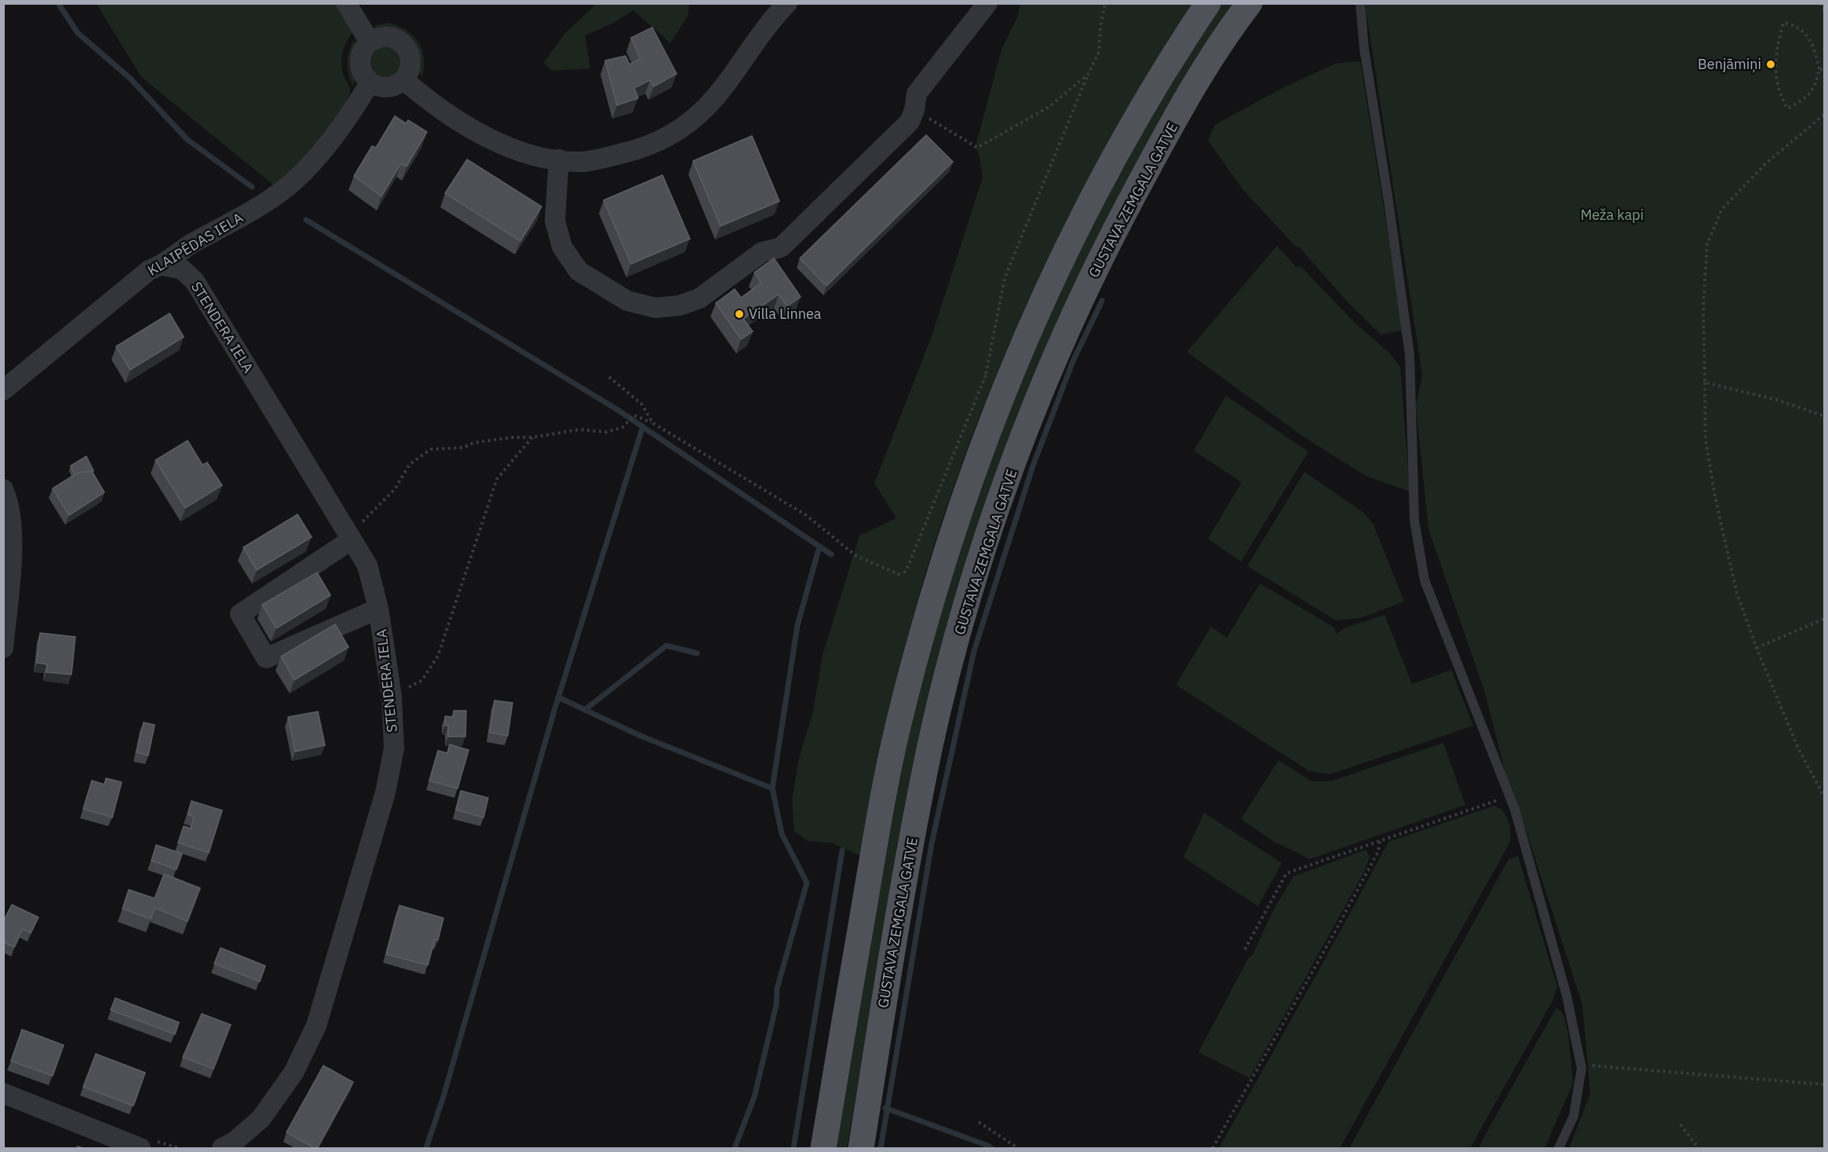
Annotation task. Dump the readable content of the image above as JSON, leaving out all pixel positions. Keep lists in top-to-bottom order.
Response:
{
  "streets": {
    "main road": ["GUSTAVA ZEMGALA GATVE"],
    "street": ["KLAIPĒDAS IELA", "STENDERA IELA"]
  },
  "crossings": [
    ["KLAIPĒDAS IELA", "STENDERA IELA"]
  ],
  "parks": ["Meža kapi"],
  "places": ["Benjāmiņi", "Villa Linnea"]
}
